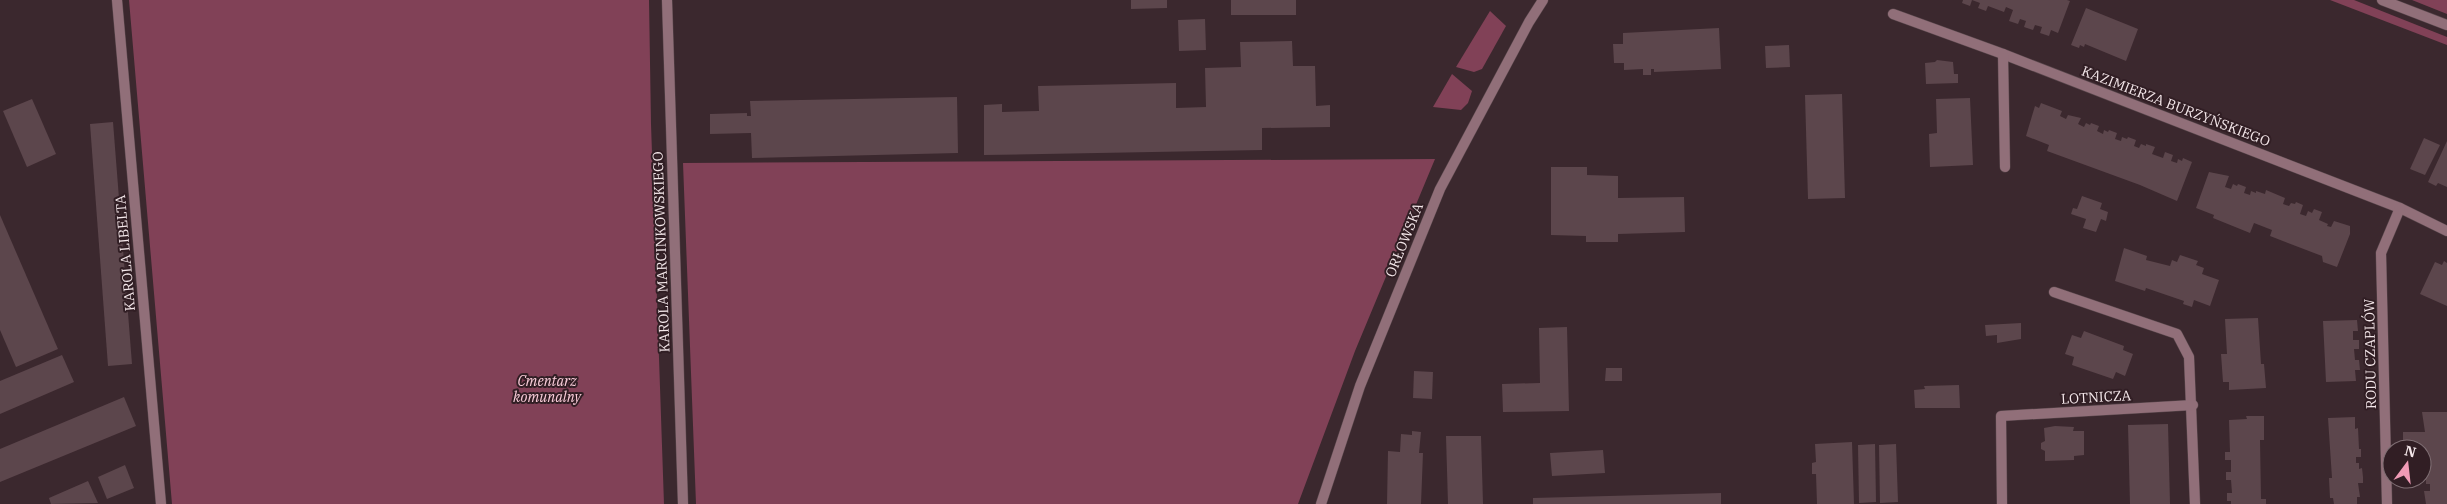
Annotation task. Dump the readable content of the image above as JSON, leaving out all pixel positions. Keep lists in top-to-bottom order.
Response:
{
  "streets": {
    "street": [
      "KAZIMIERZA BURZYŃSKIEGO",
      "ORŁOWSKA",
      "KAROLA MARCINKOWSKIEGO",
      "KAROLA LIBELTA",
      "RODU CZAPLÓW",
      "LOTNICZA"
    ]
  },
  "crossings": [
    ["KAZIMIERZA BURZYŃSKIEGO", "RODU CZAPLÓW"]
  ],
  "parks": ["Cmentarz komunalny"],
  "north": "top"
}
